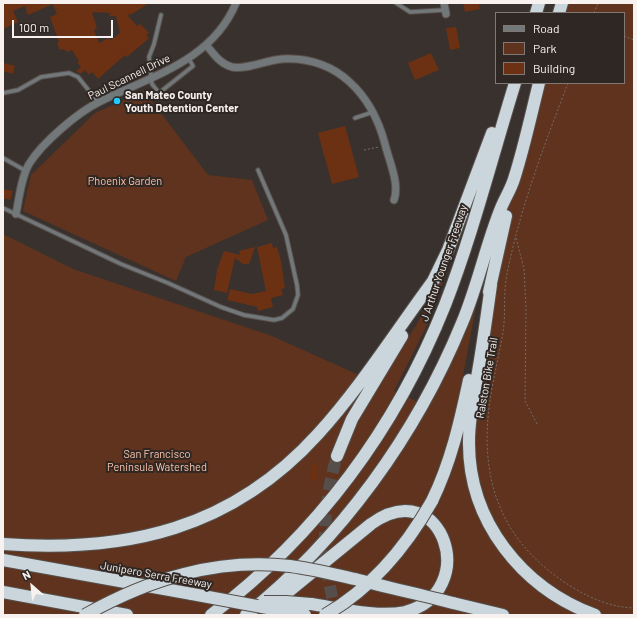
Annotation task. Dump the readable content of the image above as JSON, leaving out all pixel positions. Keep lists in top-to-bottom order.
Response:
{
  "streets": {
    "highway": ["J Arthur Younger Freeway", "Junipero Serra Freeway"],
    "street": ["Paul Scannell Drive"],
    "path": ["Ralston Bike Trail"]
  },
  "parks": ["Phoenix Garden", "San Francisco Peninsula Watershed"],
  "places": ["San Mateo County Youth Detention Center"],
  "legend": ["Road", "Park", "Building"],
  "scale_bar": "100 m",
  "north": "top left"
}
